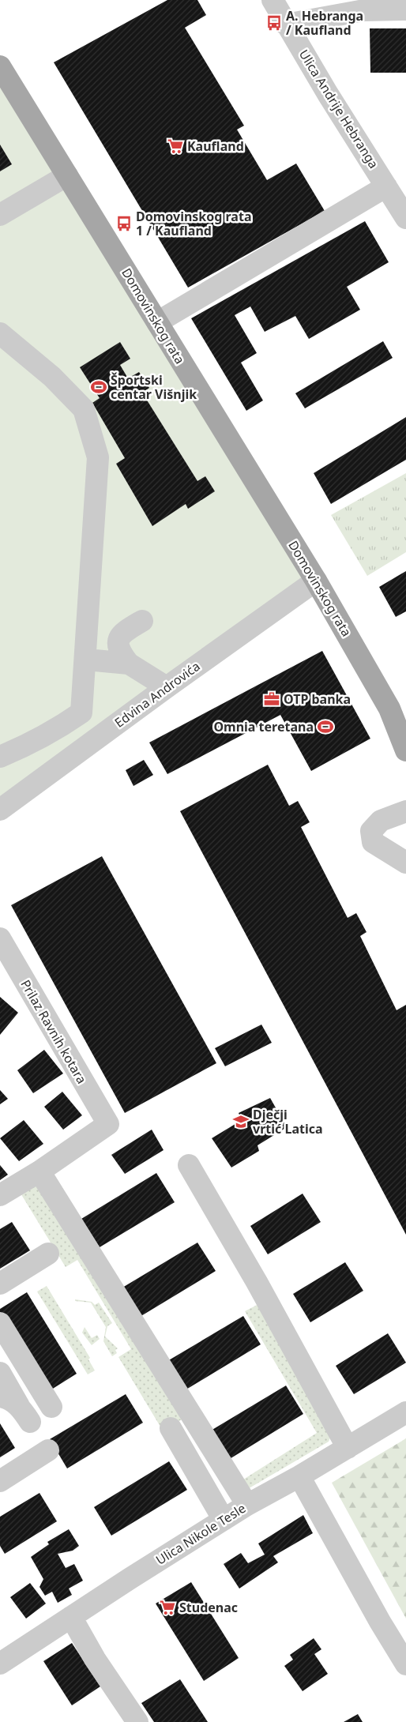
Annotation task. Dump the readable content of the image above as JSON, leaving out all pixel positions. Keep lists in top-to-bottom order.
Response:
{
  "streets": {
    "main road": ["Domovinskog rata"],
    "street": [
      "Ulica Andrije Hebranga",
      "Edvina Androvića",
      "Prilaz Ravnih kotara",
      "Ulica Nikole Tesle"
    ]
  },
  "crossings": [
    ["Domovinskog rata", "Edvina Androvića"]
  ],
  "places": {
    "bus stop": ["A. Hebranga / Kaufland", "Domovinskog rata 1 / Kaufland"],
    "supermarket": ["Kaufland", "Studenac"],
    "sports": ["Športski centar Višnjik", "Omnia teretana"],
    "office": ["OTP banka"],
    "school or university": ["Dječji vrtić Latica"]
  }
}
